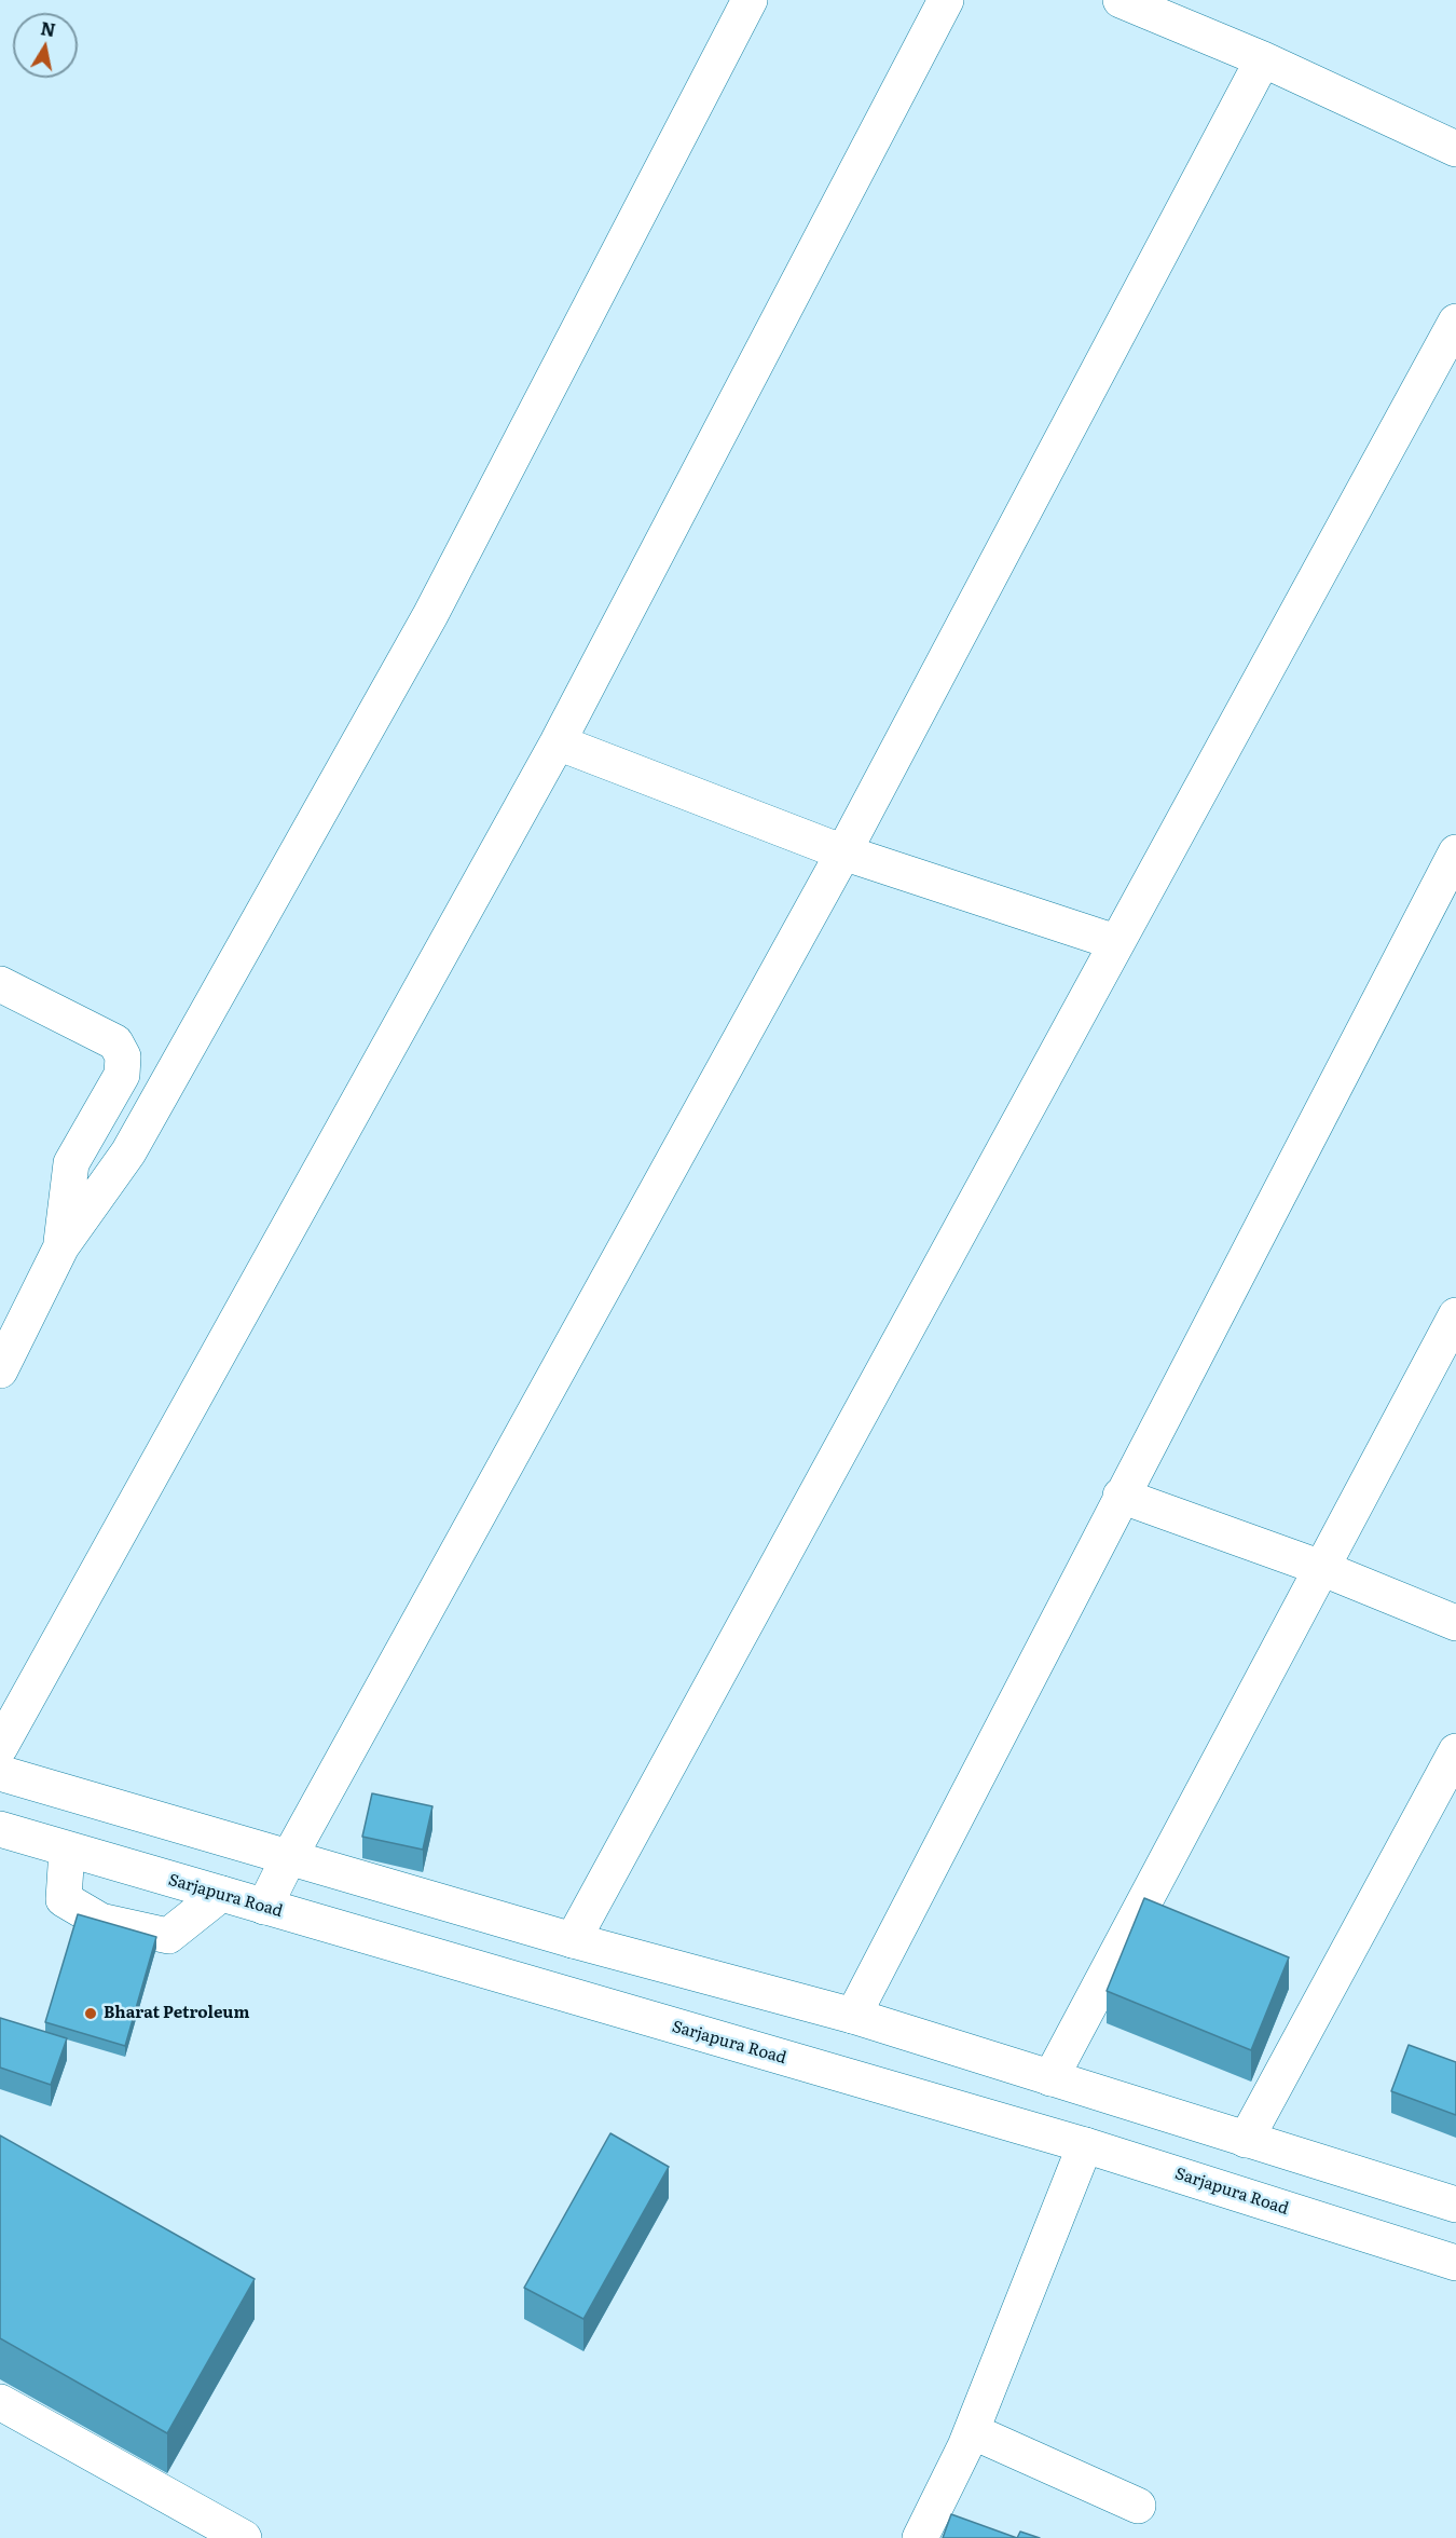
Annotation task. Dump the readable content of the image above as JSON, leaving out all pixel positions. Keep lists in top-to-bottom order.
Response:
{
  "streets": {
    "street": ["Sarjapura Road"]
  },
  "places": ["Bharat Petroleum"],
  "north": "top"
}
